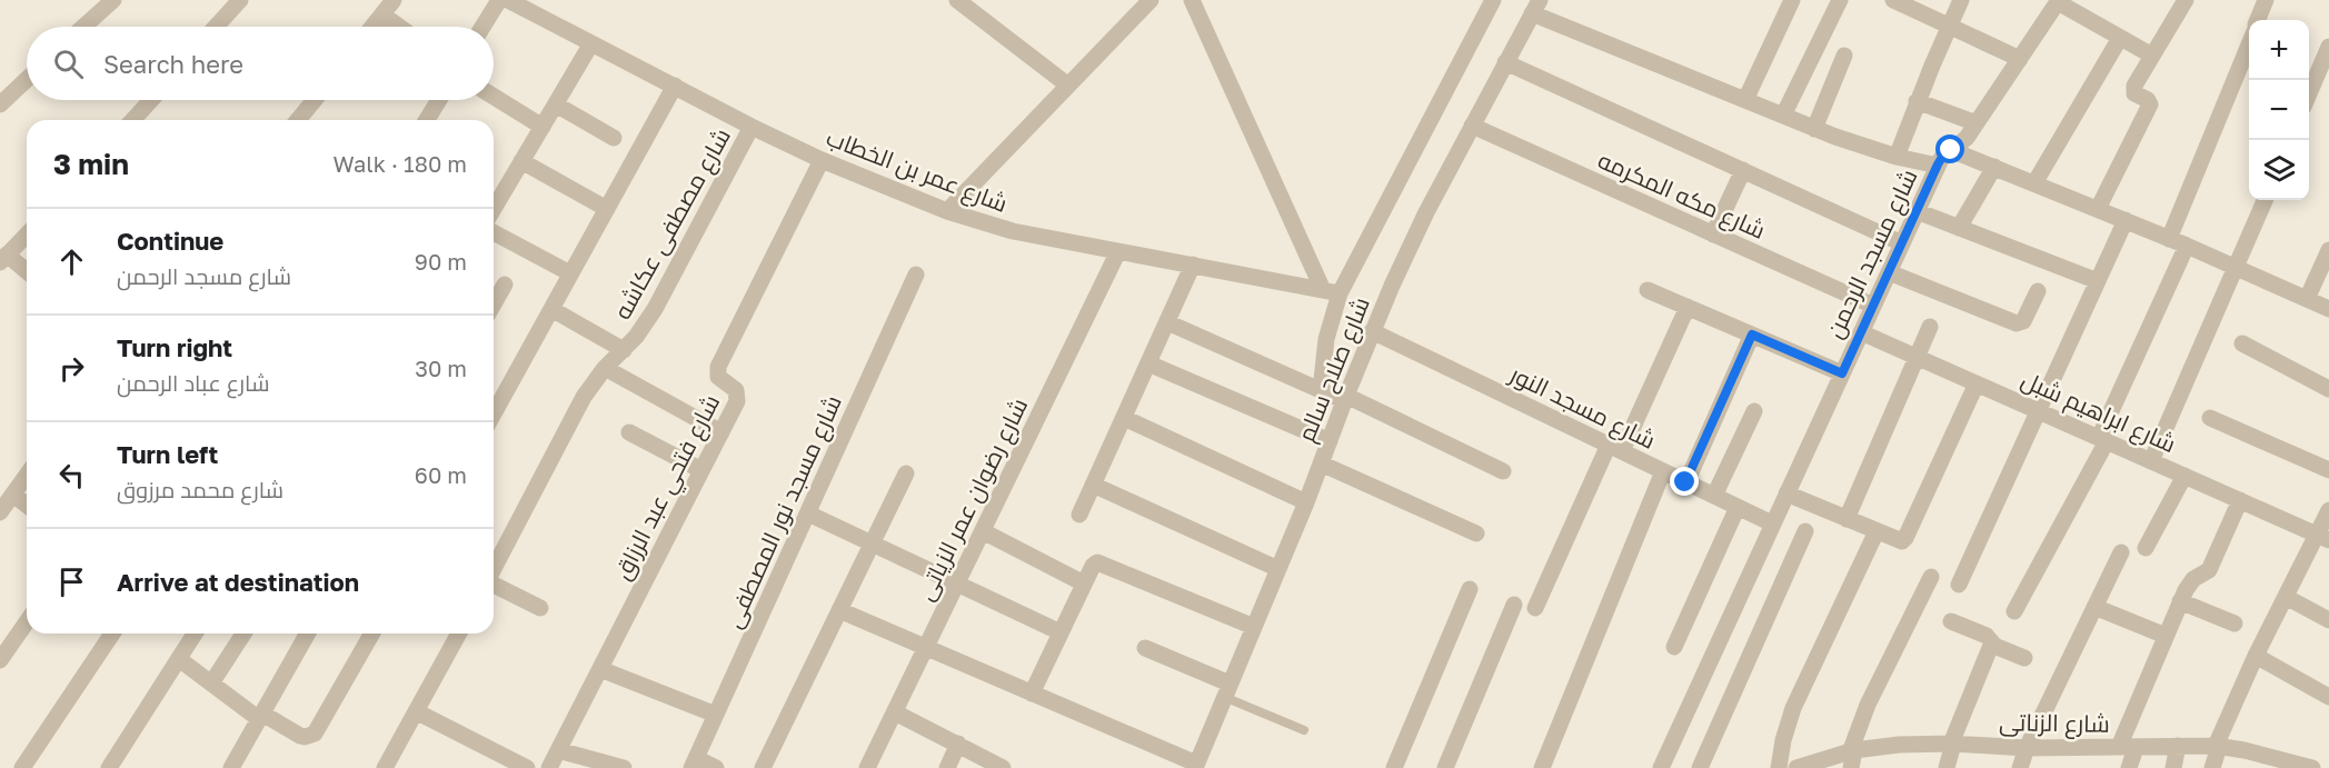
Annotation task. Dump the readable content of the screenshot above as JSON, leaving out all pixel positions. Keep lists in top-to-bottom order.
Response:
{
  "streets": {
    "street": [
      "شارع عمر بن الخطاب",
      "شارع مكه المكرمه",
      "شارع مصطفى عكاشه",
      "شارع مسجد الرحمن",
      "شارع صلاح سالم",
      "شارع مسجد النور",
      "شارع ابراهيم شبل",
      "شارع فتحي عبد الرزاق",
      "شارع رضوان عمر الزياتى",
      "شارع مسجد نور المصطفى",
      "شارع الزناتى"
    ]
  },
  "crossings": [
    ["شارع عمر بن الخطاب", "شارع مصطفى عكاشه"],
    ["شارع عمر بن الخطاب", "شارع فتحي عبد الرزاق"],
    ["شارع عمر بن الخطاب", "شارع رضوان عمر الزياتى"],
    ["شارع مكه المكرمه", "شارع مسجد الرحمن"],
    ["شارع مكه المكرمه", "شارع صلاح سالم"],
    ["شارع مسجد الرحمن", "شارع مسجد النور"],
    ["شارع مسجد الرحمن", "شارع ابراهيم شبل"],
    ["شارع صلاح سالم", "شارع مسجد النور"]
  ],
  "page": {
    "map_buttons": ["+", "−"],
    "search": "Search here",
    "heading": ["3 min", "Walk · 180 m"],
    "list": [
      ["Continue", "شارع مسجد الرحمن", "90 m"],
      ["Turn right", "شارع عباد الرحمن", "30 m"],
      ["Turn left", "شارع محمد مرزوق", "60 m"],
      "Arrive at destination"
    ]
  }
}
